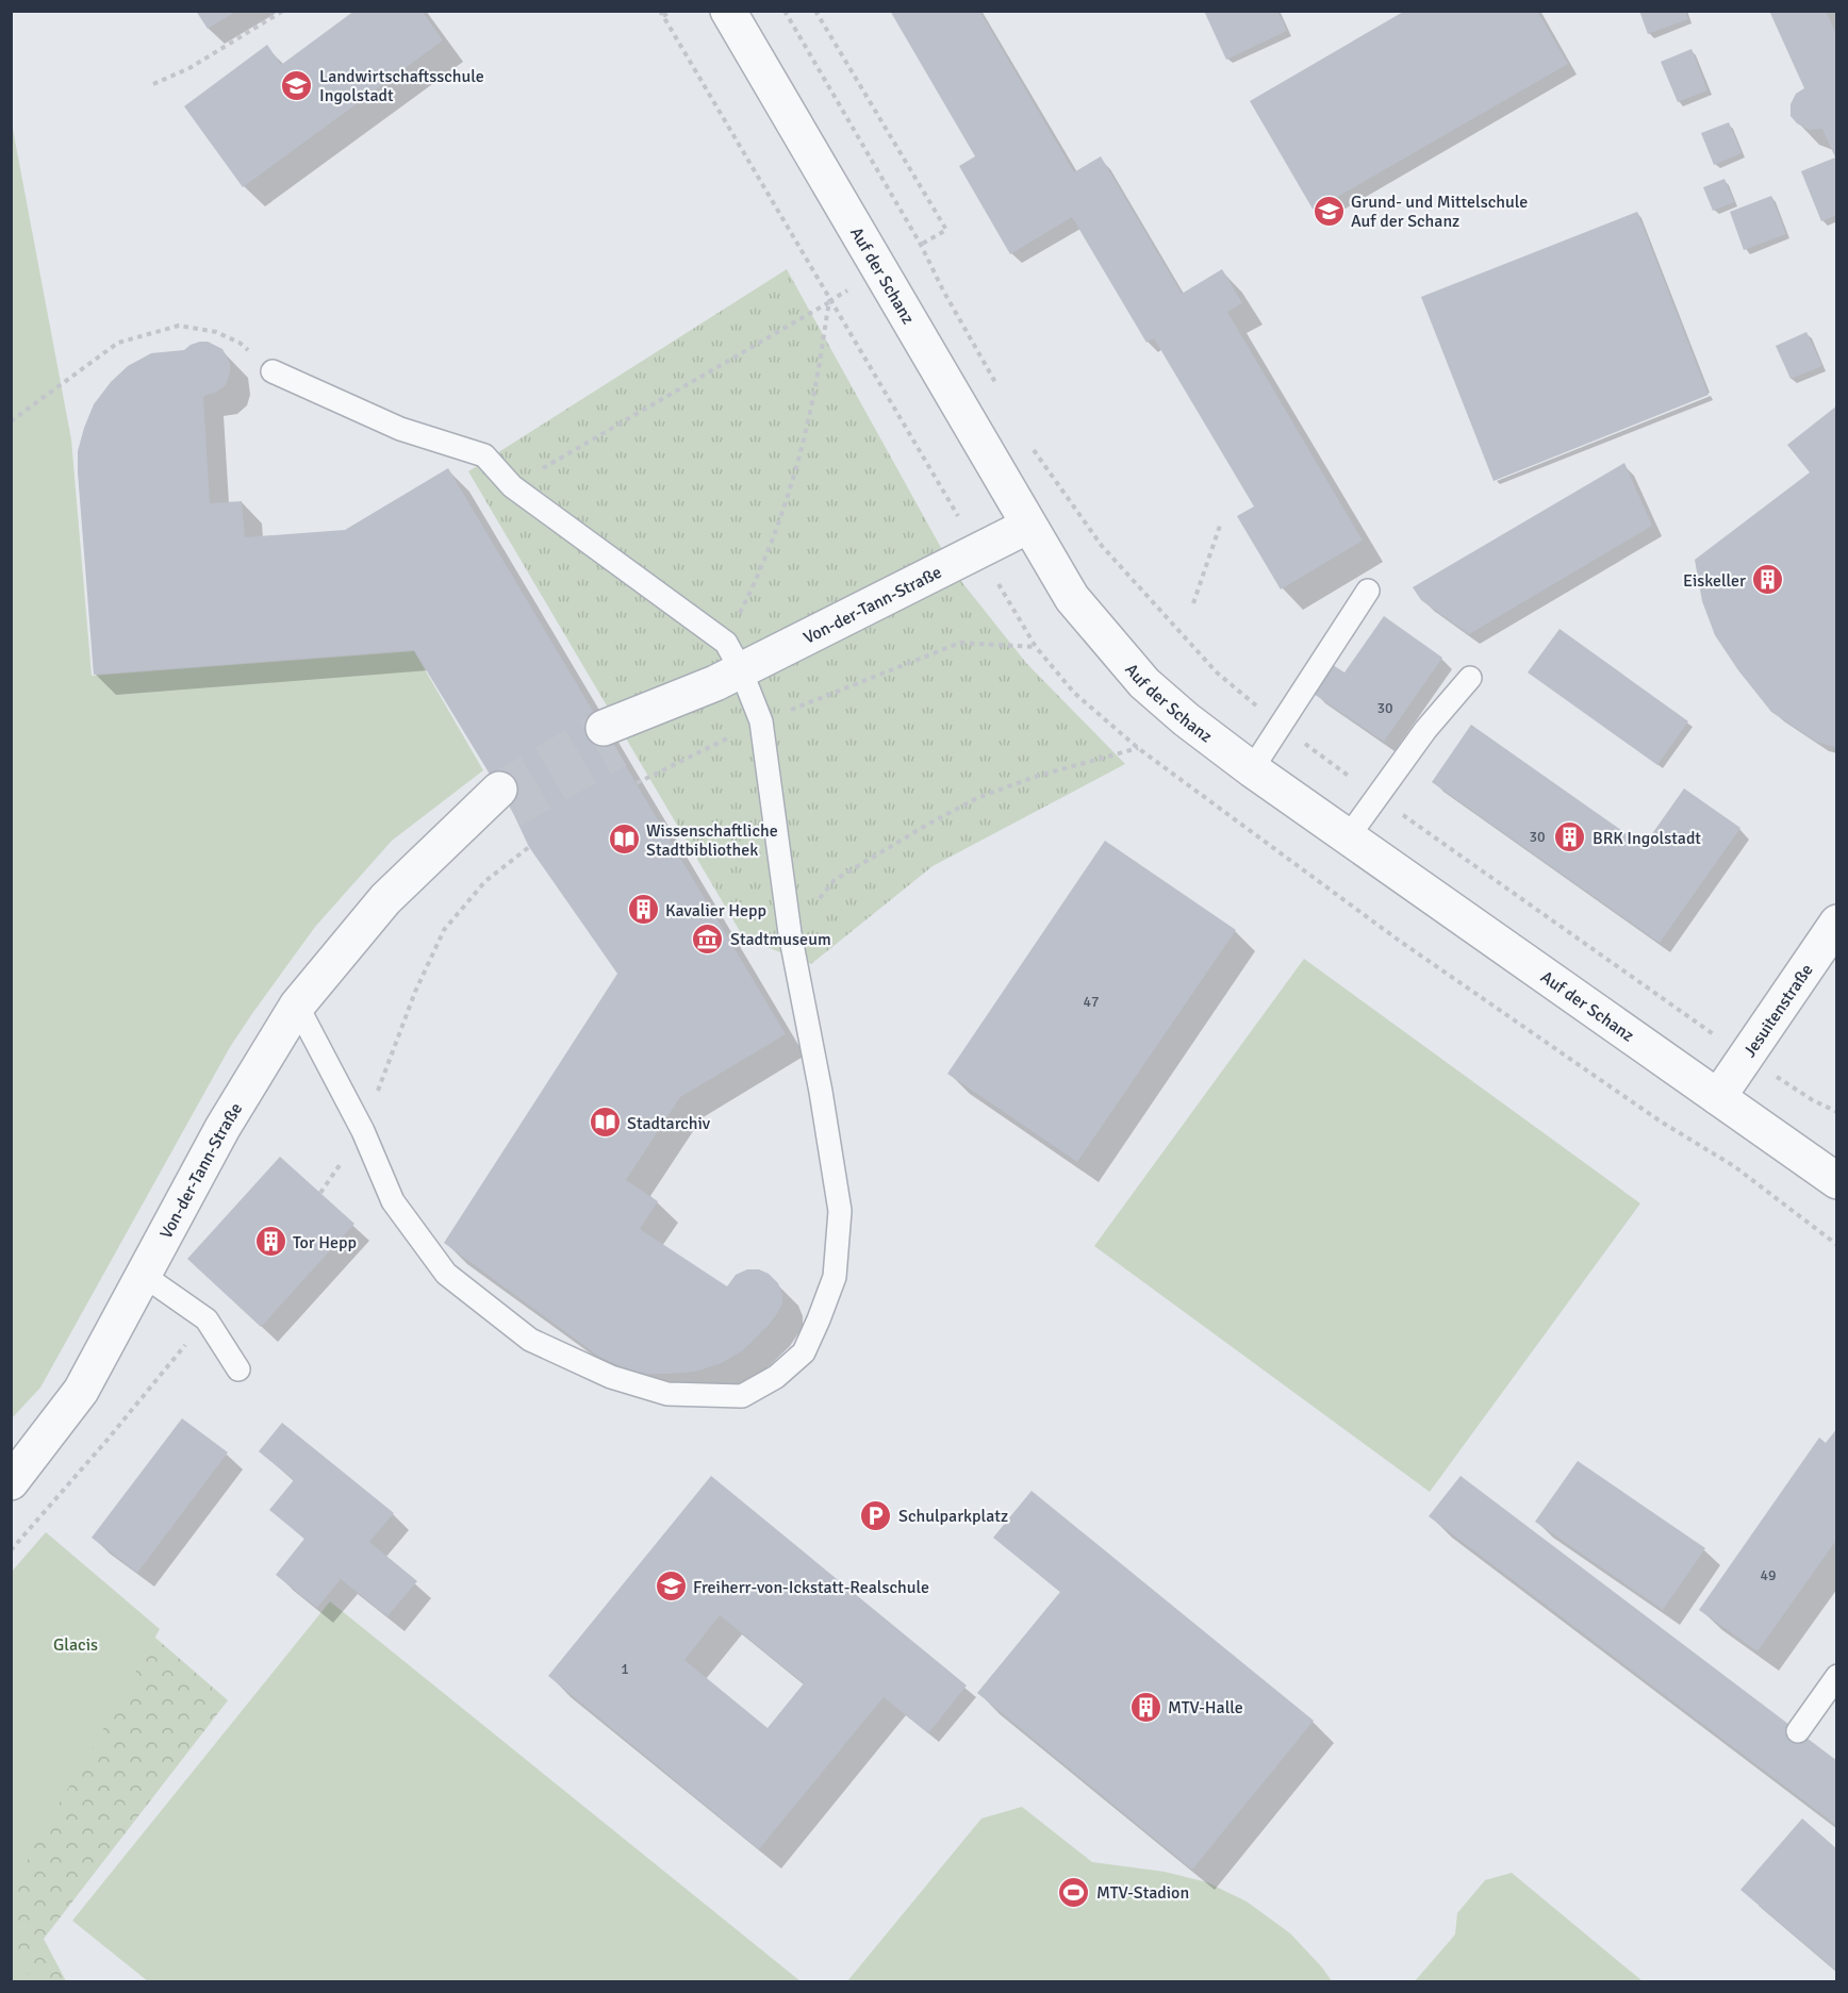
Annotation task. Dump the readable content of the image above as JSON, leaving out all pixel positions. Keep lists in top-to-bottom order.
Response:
{
  "streets": {
    "street": ["Auf der Schanz", "Von-der-Tann-Straße", "Jesuitenstraße"]
  },
  "crossings": [
    ["Auf der Schanz", "Von-der-Tann-Straße"],
    ["Auf der Schanz", "Jesuitenstraße"]
  ],
  "parks": ["Glacis"],
  "places": {
    "school or university": ["Landwirtschaftsschule Ingolstadt", "Grund- und Mittelschule Auf der Schanz", "Freiherr-von-Ickstatt-Realschule"],
    "building": [
      "Eiskeller",
      "BRK Ingolstadt",
      "Kavalier Hepp",
      "Tor Hepp",
      "MTV-Halle"
    ],
    "library": ["Wissenschaftliche Stadtbibliothek", "Stadtarchiv"],
    "museum": ["Stadtmuseum"],
    "parking": ["Schulparkplatz"],
    "sports": ["MTV-Stadion"]
  },
  "house_numbers": [
    "30",
    "30",
    "47",
    "49",
    "1"
  ]
}
